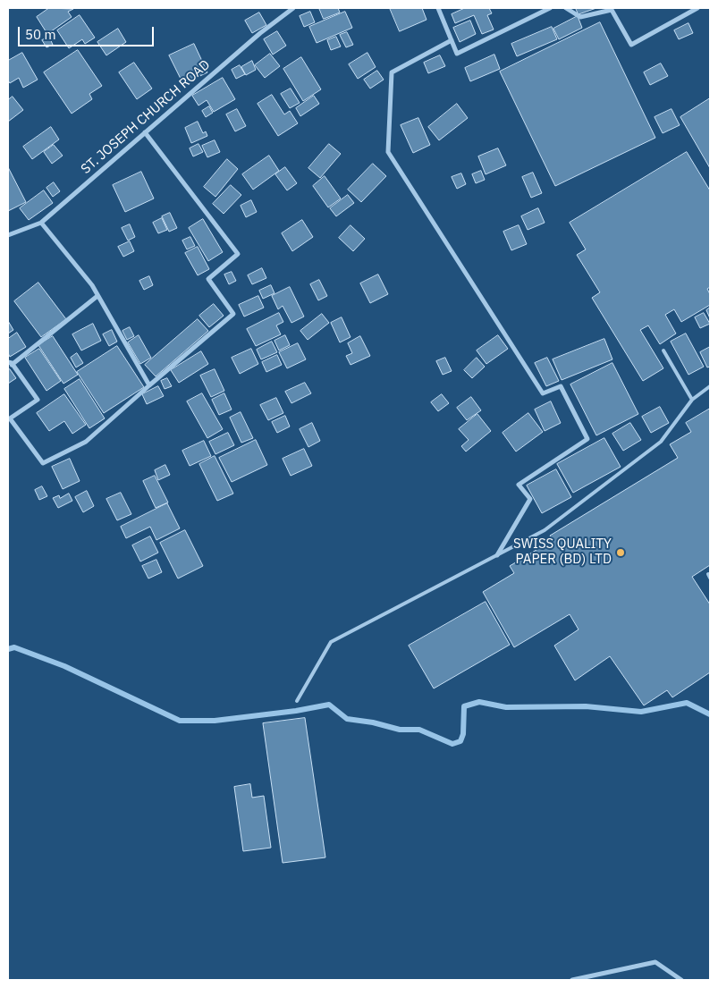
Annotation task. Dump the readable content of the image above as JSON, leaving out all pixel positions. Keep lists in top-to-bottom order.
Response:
{
  "streets": {
    "street": ["ST. JOSEPH CHURCH ROAD"]
  },
  "places": ["SWISS QUALITY PAPER (BD) LTD"],
  "scale_bar": "50 m"
}
